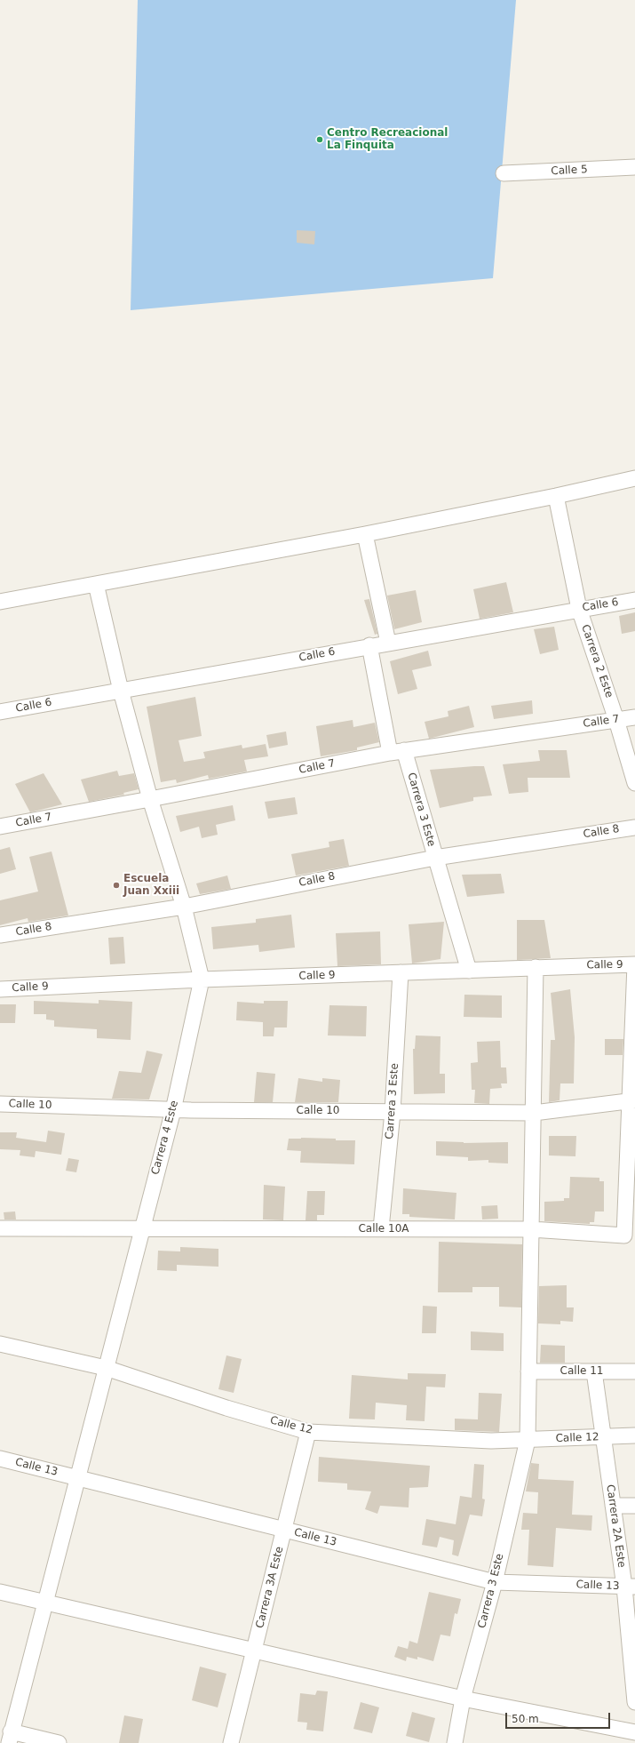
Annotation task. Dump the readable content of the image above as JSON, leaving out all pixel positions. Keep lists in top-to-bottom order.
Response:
{
  "streets": {
    "street": [
      "Calle 5",
      "Calle 6",
      "Carrera 2 Este",
      "Calle 7",
      "Carrera 3 Este",
      "Calle 8",
      "Calle 9",
      "Calle 10",
      "Carrera 4 Este",
      "Calle 10A",
      "Calle 11",
      "Calle 12",
      "Calle 13",
      "Carrera 2A Este",
      "Carrera 3A Este"
    ]
  },
  "crossings": [
    ["Calle 6", "Carrera 2 Este"],
    ["Calle 6", "Carrera 3 Este"],
    ["Calle 6", "Carrera 4 Este"],
    ["Carrera 2 Este", "Calle 7"],
    ["Calle 7", "Carrera 3 Este"],
    ["Calle 7", "Carrera 4 Este"],
    ["Carrera 3 Este", "Calle 8"],
    ["Carrera 3 Este", "Calle 9"],
    ["Carrera 3 Este", "Calle 10"],
    ["Carrera 3 Este", "Calle 10A"],
    ["Carrera 3 Este", "Calle 11"],
    ["Carrera 3 Este", "Calle 12"],
    ["Carrera 3 Este", "Calle 13"],
    ["Calle 8", "Carrera 4 Este"],
    ["Calle 9", "Carrera 4 Este"],
    ["Calle 10", "Carrera 4 Este"],
    ["Calle 10", "Calle 10A"],
    ["Carrera 4 Este", "Calle 10A"],
    ["Carrera 4 Este", "Calle 12"],
    ["Carrera 4 Este", "Calle 13"],
    ["Calle 11", "Carrera 2A Este"],
    ["Calle 12", "Carrera 2A Este"],
    ["Calle 12", "Carrera 3A Este"],
    ["Calle 13", "Carrera 2A Este"],
    ["Calle 13", "Carrera 3A Este"]
  ],
  "places": ["Centro Recreacional La Finquita", "Escuela Juan Xxiii"],
  "scale_bar": "50 m"
}
